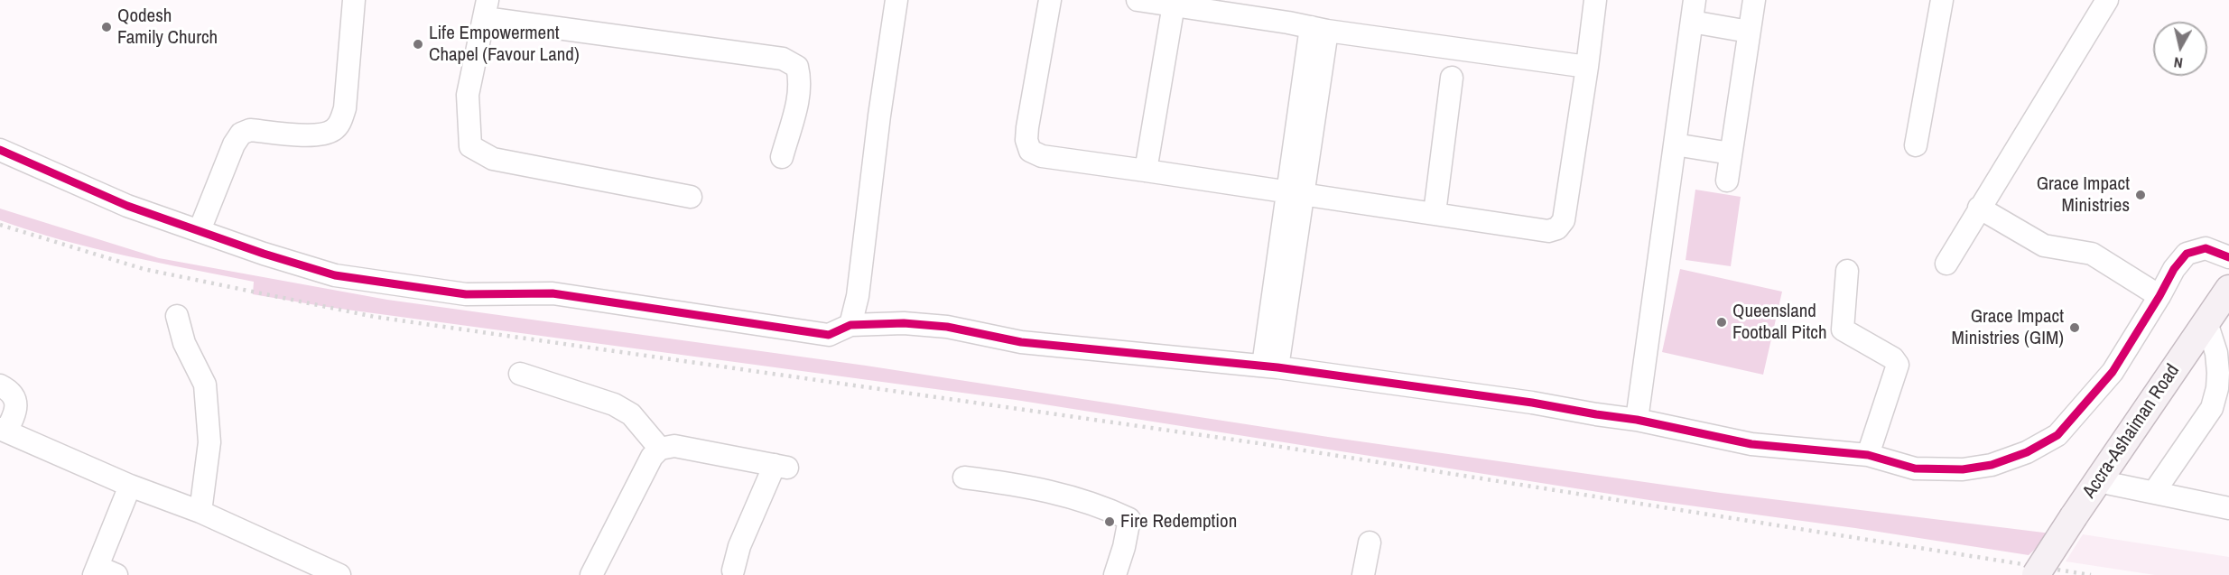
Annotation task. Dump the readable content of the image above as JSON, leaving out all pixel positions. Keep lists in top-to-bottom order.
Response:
{
  "streets": {
    "main road": ["Accra-Ashaiman Road"]
  },
  "places": [
    "Qodesh Family Church",
    "Life Empowerment Chapel (Favour Land)",
    "Grace Impact Ministries",
    "Queensland Football Pitch",
    "Grace Impact Ministries (GIM)",
    "Fire Redemption"
  ],
  "north": "bottom"
}
